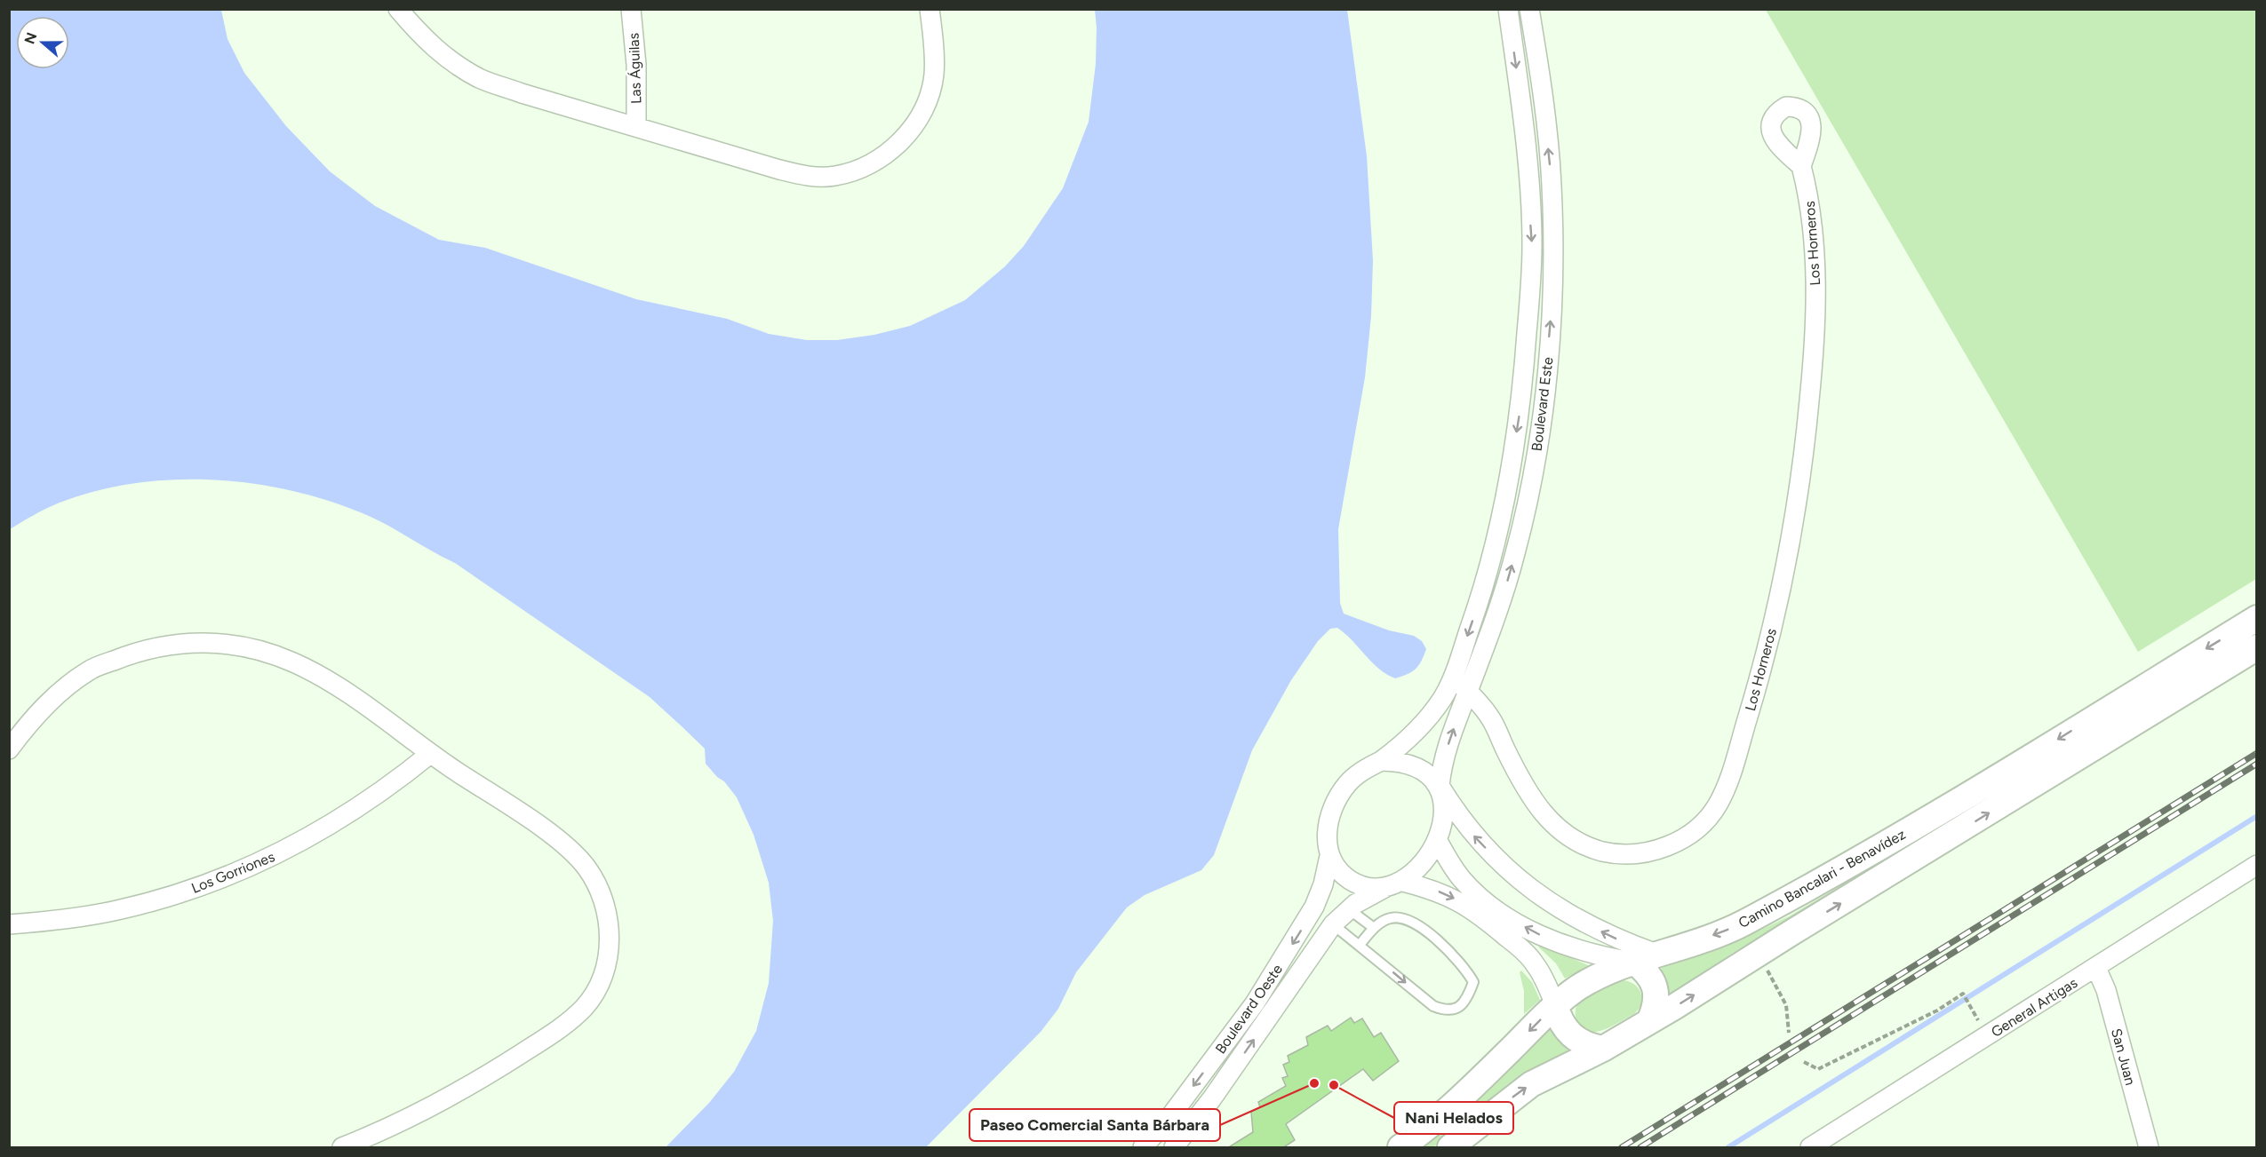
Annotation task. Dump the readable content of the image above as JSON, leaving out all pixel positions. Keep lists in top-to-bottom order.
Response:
{
  "streets": {
    "main road": ["Camino Bancalari - Benavídez"],
    "street": [
      "Las Águilas",
      "Los Horneros",
      "Boulevard Este",
      "Los Gorriones",
      "General Artigas",
      "Boulevard Oeste",
      "San Juan"
    ]
  },
  "crossings": [
    ["Los Horneros", "Boulevard Este"],
    ["Boulevard Este", "Boulevard Oeste"],
    ["General Artigas", "San Juan"]
  ],
  "places": ["Paseo Comercial Santa Bárbara", "Nani Helados"],
  "north": "left"
}
